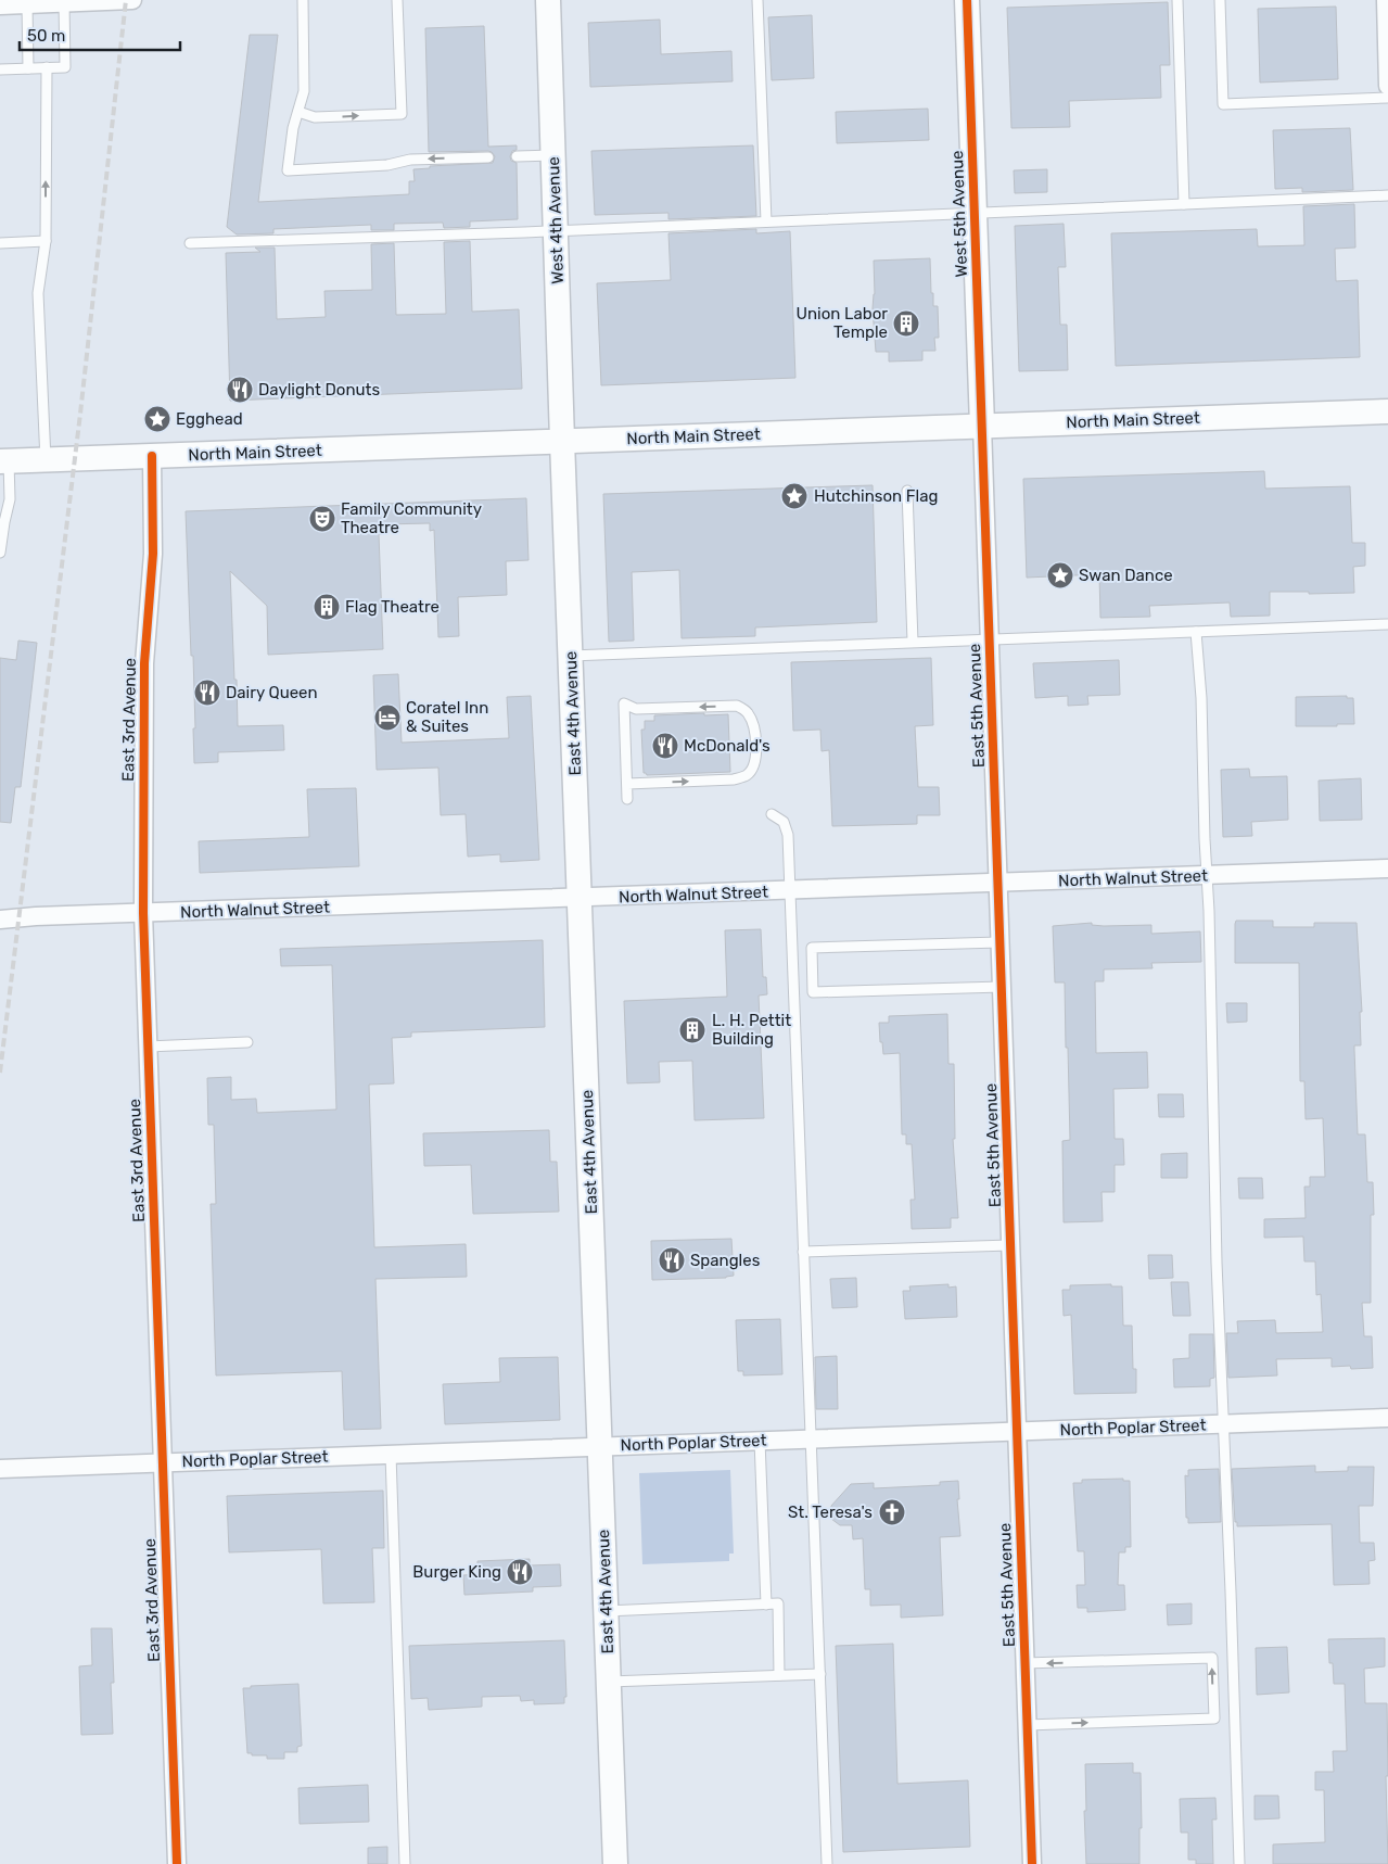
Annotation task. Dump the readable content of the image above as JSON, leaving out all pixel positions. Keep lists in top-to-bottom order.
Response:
{
  "streets": {
    "main road": [
      "West 5th Avenue",
      "West 4th Avenue",
      "North Main Street",
      "East 4th Avenue"
    ],
    "street": [
      "East 5th Avenue",
      "East 3rd Avenue",
      "North Walnut Street",
      "North Poplar Street"
    ]
  },
  "crossings": [
    ["West 5th Avenue", "North Main Street"],
    ["West 5th Avenue", "East 5th Avenue"],
    ["West 4th Avenue", "North Main Street"],
    ["West 4th Avenue", "East 4th Avenue"],
    ["North Main Street", "East 5th Avenue"],
    ["North Main Street", "East 4th Avenue"],
    ["North Main Street", "East 3rd Avenue"],
    ["East 5th Avenue", "North Walnut Street"],
    ["East 5th Avenue", "North Poplar Street"],
    ["East 4th Avenue", "North Walnut Street"],
    ["East 4th Avenue", "North Poplar Street"],
    ["East 3rd Avenue", "North Walnut Street"],
    ["East 3rd Avenue", "North Poplar Street"]
  ],
  "places": {
    "building": ["Union Labor Temple", "Flag Theatre", "L. H. Pettit Building"],
    "restaurant": [
      "Daylight Donuts",
      "Dairy Queen",
      "McDonald's",
      "Spangles",
      "Burger King"
    ],
    "place": ["Egghead", "Hutchinson Flag", "Swan Dance"],
    "theatre": ["Family Community Theatre"],
    "hotel": ["Coratel Inn & Suites"],
    "church": ["St. Teresa's"]
  },
  "scale_bar": "50 m"
}
